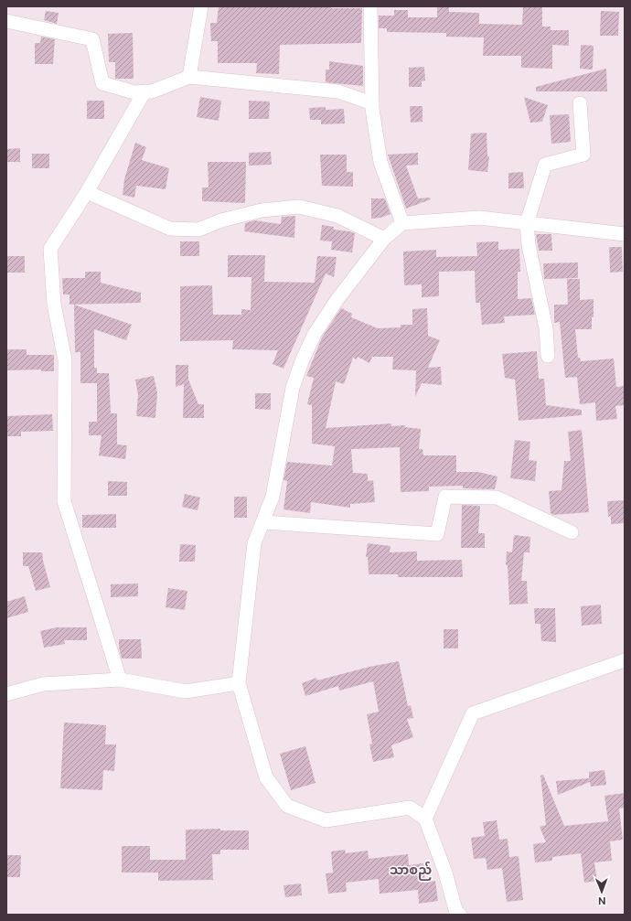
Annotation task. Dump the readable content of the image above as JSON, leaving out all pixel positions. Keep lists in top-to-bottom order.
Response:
{
  "districts": ["သာစည်"],
  "north": "bottom"
}
